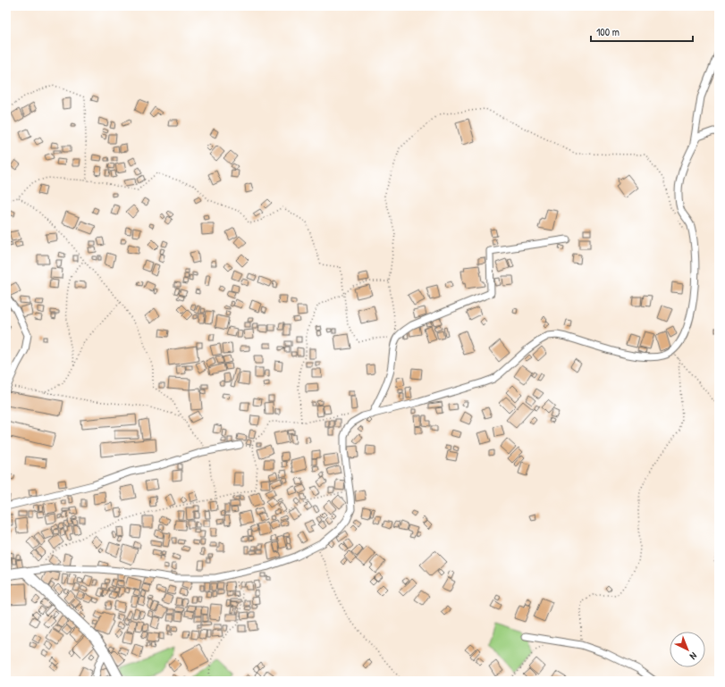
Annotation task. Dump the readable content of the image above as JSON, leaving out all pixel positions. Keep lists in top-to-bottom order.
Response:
{
  "scale_bar": "100 m",
  "north": "bottom right"
}
